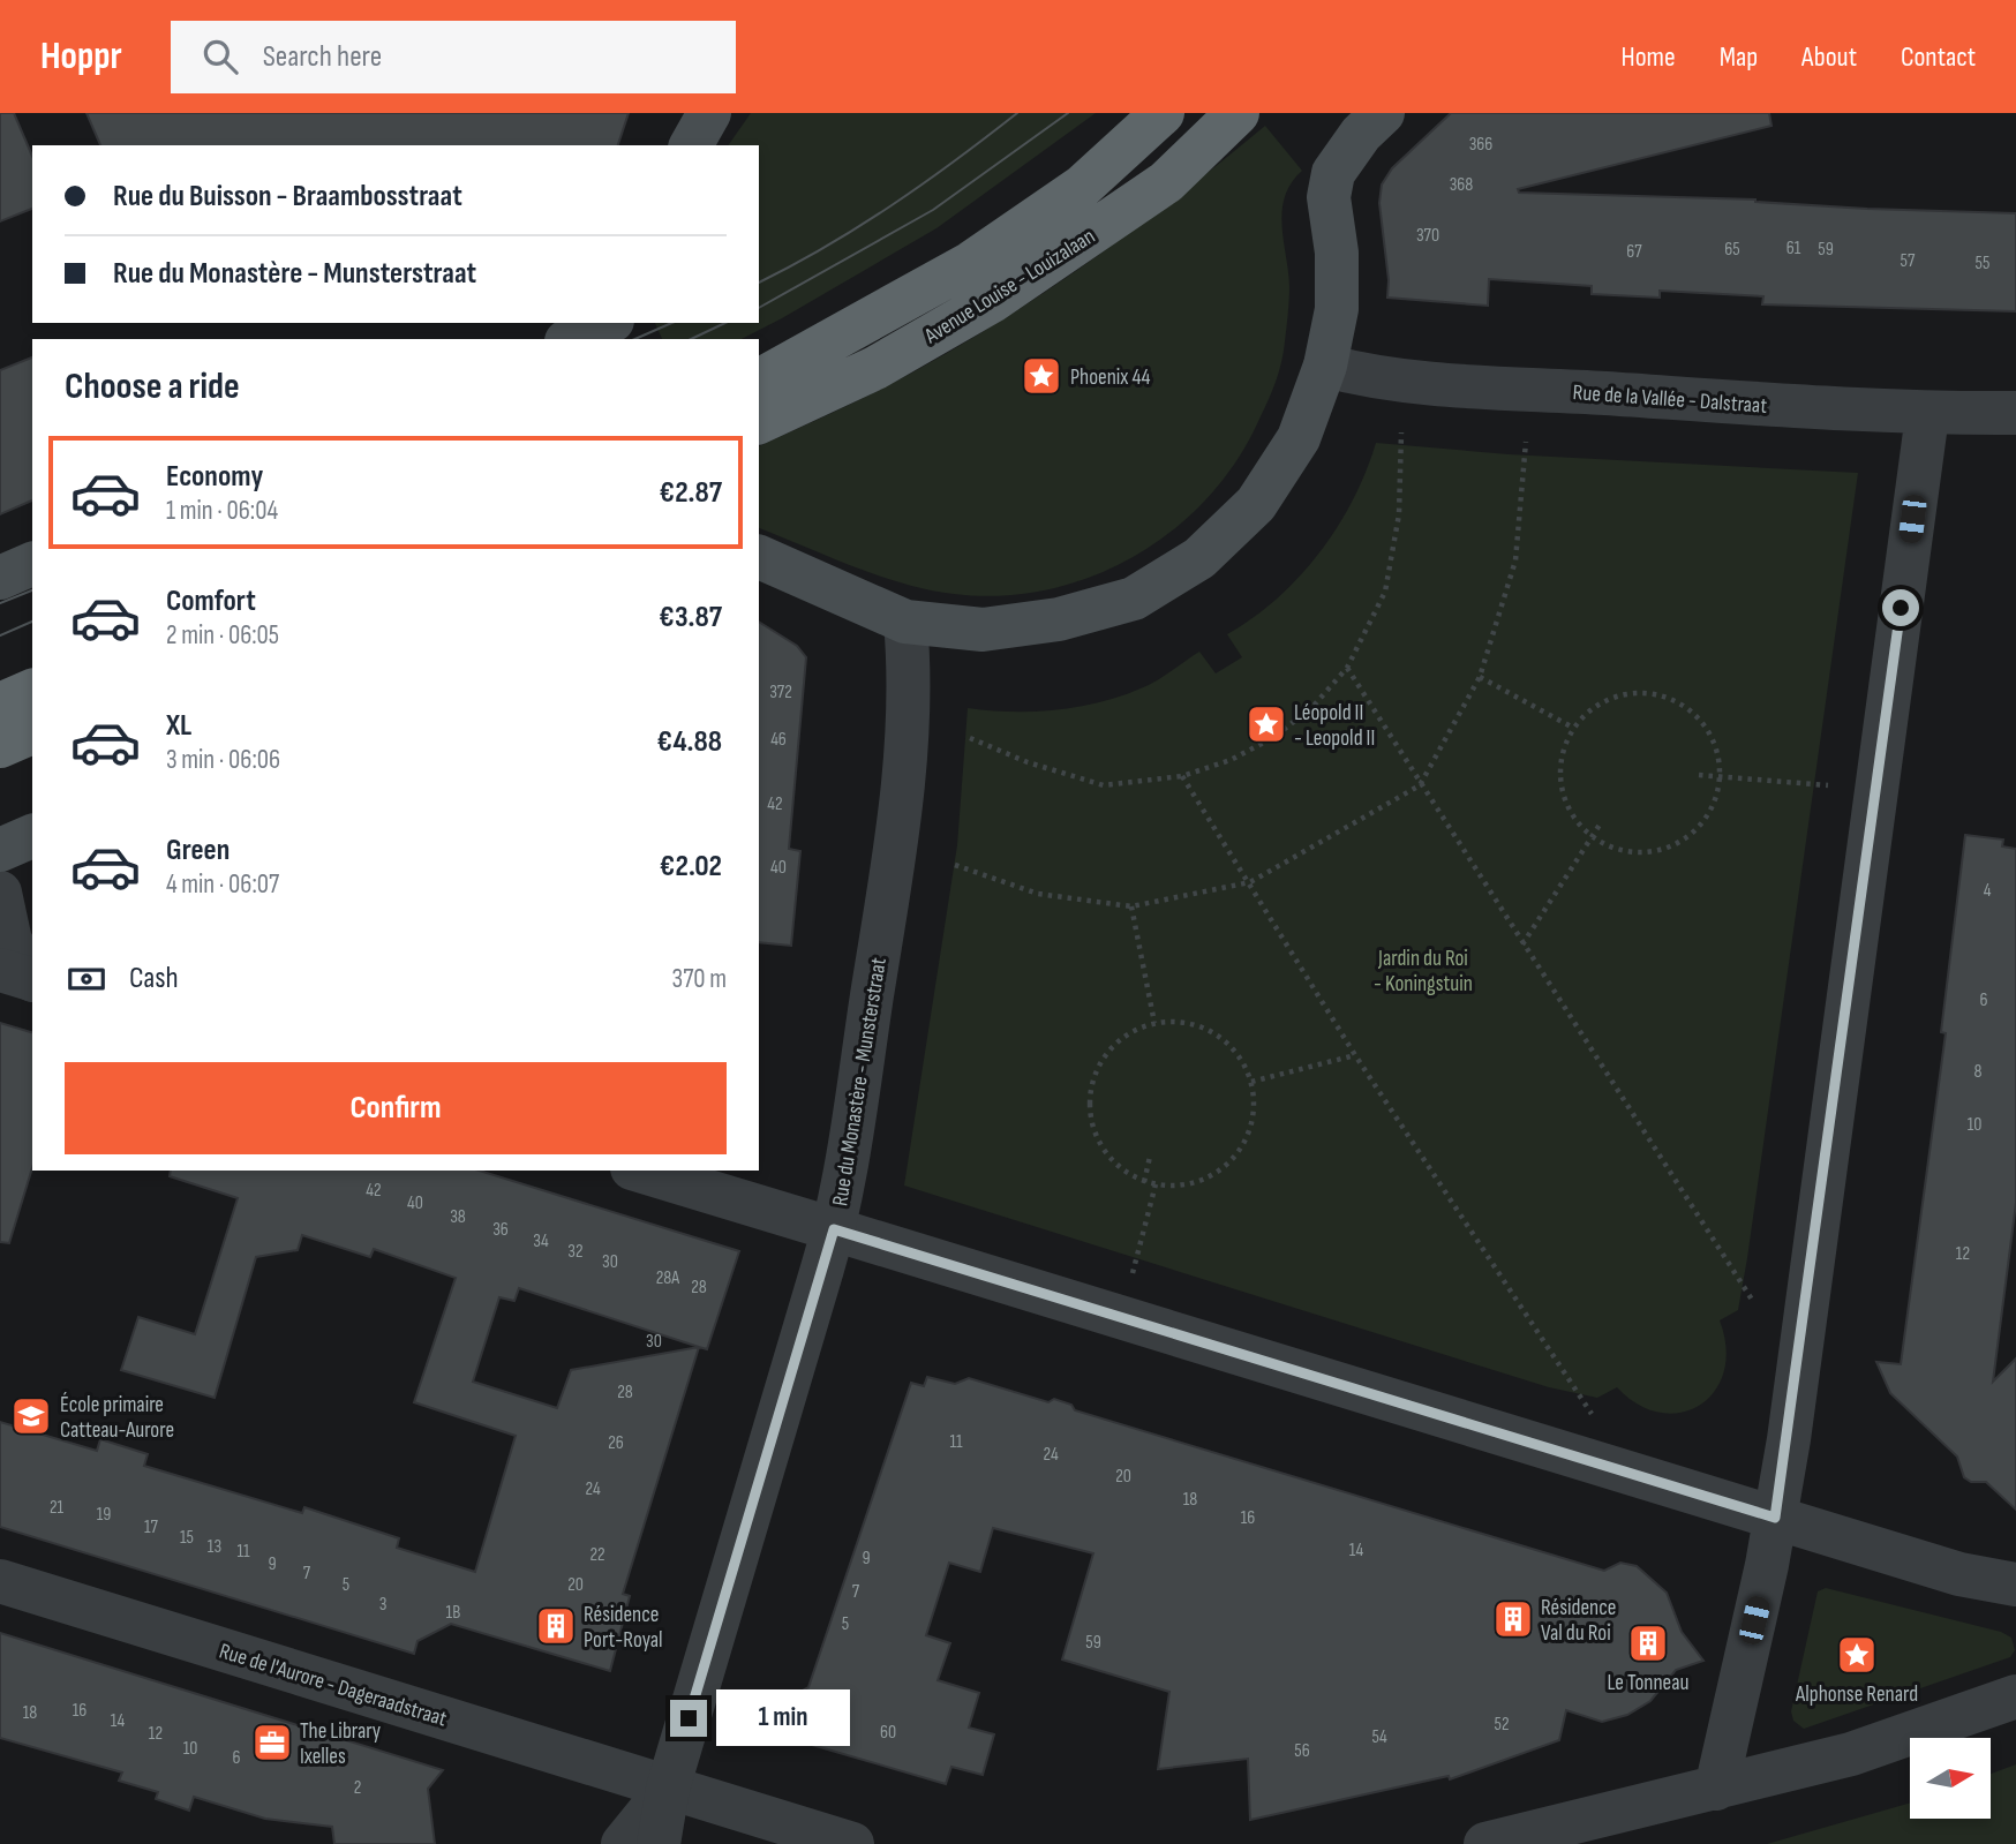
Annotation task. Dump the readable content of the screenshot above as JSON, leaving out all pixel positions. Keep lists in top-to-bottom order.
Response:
{
  "streets": {
    "highway": ["Avenue Louise - Louizalaan"],
    "street": ["Rue de la Vallée - Dalstraat", "Rue du Monastère - Munsterstraat", "Rue de l'Aurore - Dageraadstraat"]
  },
  "crossings": [
    ["Rue du Monastère - Munsterstraat", "Rue de l'Aurore - Dageraadstraat"]
  ],
  "parks": ["Jardin du Roi - Koningstuin"],
  "places": {
    "place": ["Phoenix 44", "Léopold II - Leopold II", "Alphonse Renard"],
    "school or university": ["École primaire Catteau-Aurore"],
    "building": ["Résidence Val du Roi", "Résidence Port-Royal", "Le Tonneau"],
    "office": ["The Library Ixelles"]
  },
  "house_numbers": [
    "366",
    "368",
    "370",
    "61",
    "65",
    "59",
    "67",
    "57",
    "55",
    "372",
    "46",
    "42",
    "40",
    "4",
    "6",
    "8",
    "10",
    "42",
    "40",
    "38",
    "36",
    "34",
    "32",
    "12",
    "30",
    "28A",
    "28",
    "30",
    "28",
    "11",
    "26",
    "24",
    "20",
    "24",
    "18",
    "21",
    "19",
    "16",
    "17",
    "15",
    "13",
    "14",
    "11",
    "22",
    "9",
    "9",
    "7",
    "5",
    "20",
    "7",
    "3",
    "1B",
    "5",
    "59",
    "16",
    "18",
    "14",
    "52",
    "60",
    "12",
    "54",
    "10",
    "56",
    "6",
    "2"
  ],
  "north": "right",
  "page": {
    "header": "Hoppr",
    "search": "Search here",
    "nav": [
      "Home",
      "Map",
      "About",
      "Contact"
    ],
    "banner": ["Rue du Buisson - Braambosstraat", "Rue du Monastère - Munsterstraat"],
    "heading": "Choose a ride",
    "list": [
      {
        "name": "Economy",
        "note": "1 min · 06:04",
        "value": "€2.87"
      },
      {
        "name": "Comfort",
        "note": "2 min · 06:05",
        "value": "€3.87"
      },
      {
        "name": "XL",
        "note": "3 min · 06:06",
        "value": "€4.88"
      },
      {
        "name": "Green",
        "note": "4 min · 06:07",
        "value": "€2.02"
      }
    ],
    "pay": ["Cash", "370 m"],
    "buttons": "Confirm",
    "bubble": "1 min"
  }
}
